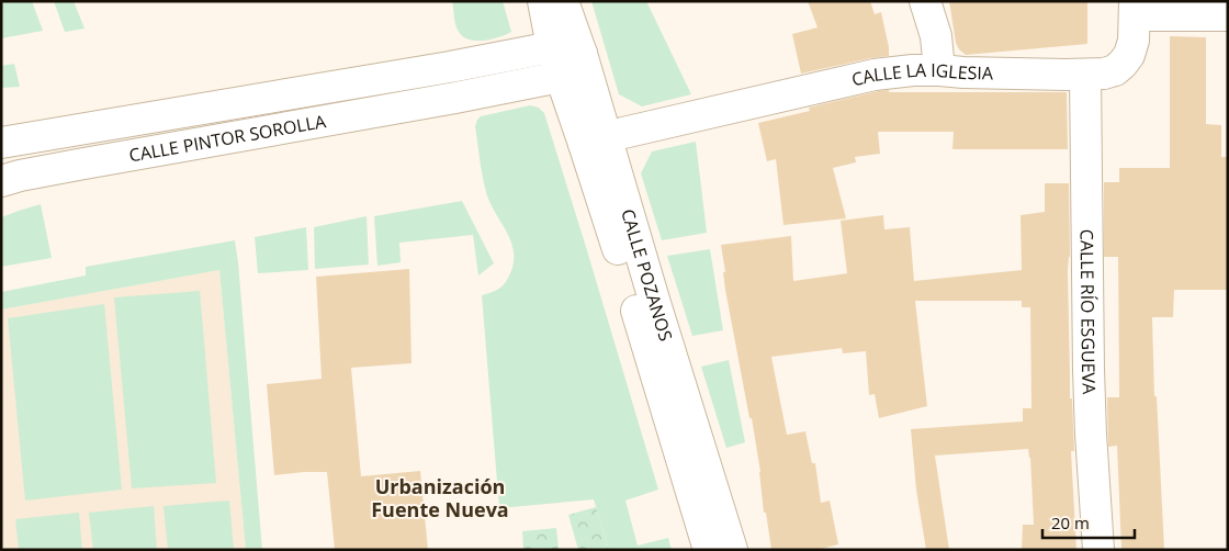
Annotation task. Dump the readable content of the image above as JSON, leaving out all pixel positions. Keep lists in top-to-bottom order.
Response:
{
  "streets": {
    "street": [
      "CALLE LA IGLESIA",
      "CALLE PINTOR SOROLLA",
      "CALLE POZANOS",
      "CALLE RÍO ESGUEVA"
    ]
  },
  "crossings": [
    ["CALLE LA IGLESIA", "CALLE POZANOS"],
    ["CALLE LA IGLESIA", "CALLE RÍO ESGUEVA"],
    ["CALLE PINTOR SOROLLA", "CALLE POZANOS"]
  ],
  "districts": ["Urbanización Fuente Nueva"],
  "scale_bar": "20 m"
}
